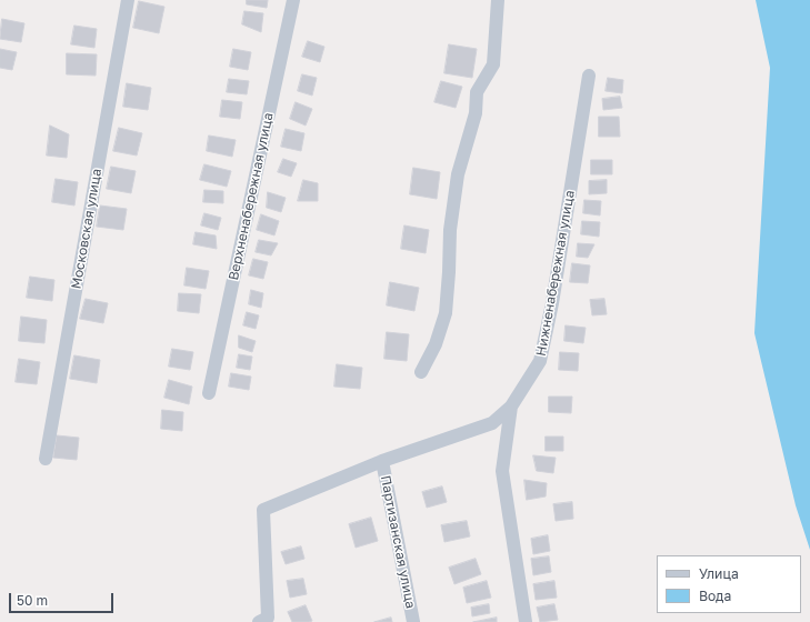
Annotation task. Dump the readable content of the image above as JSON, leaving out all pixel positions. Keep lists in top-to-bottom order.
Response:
{
  "streets": {
    "street": [
      "Верхненабережная улица",
      "Московская улица",
      "Нижненабережная улица",
      "Партизанская улица"
    ]
  },
  "legend": ["Улица", "Вода"],
  "scale_bar": "50 m"
}
